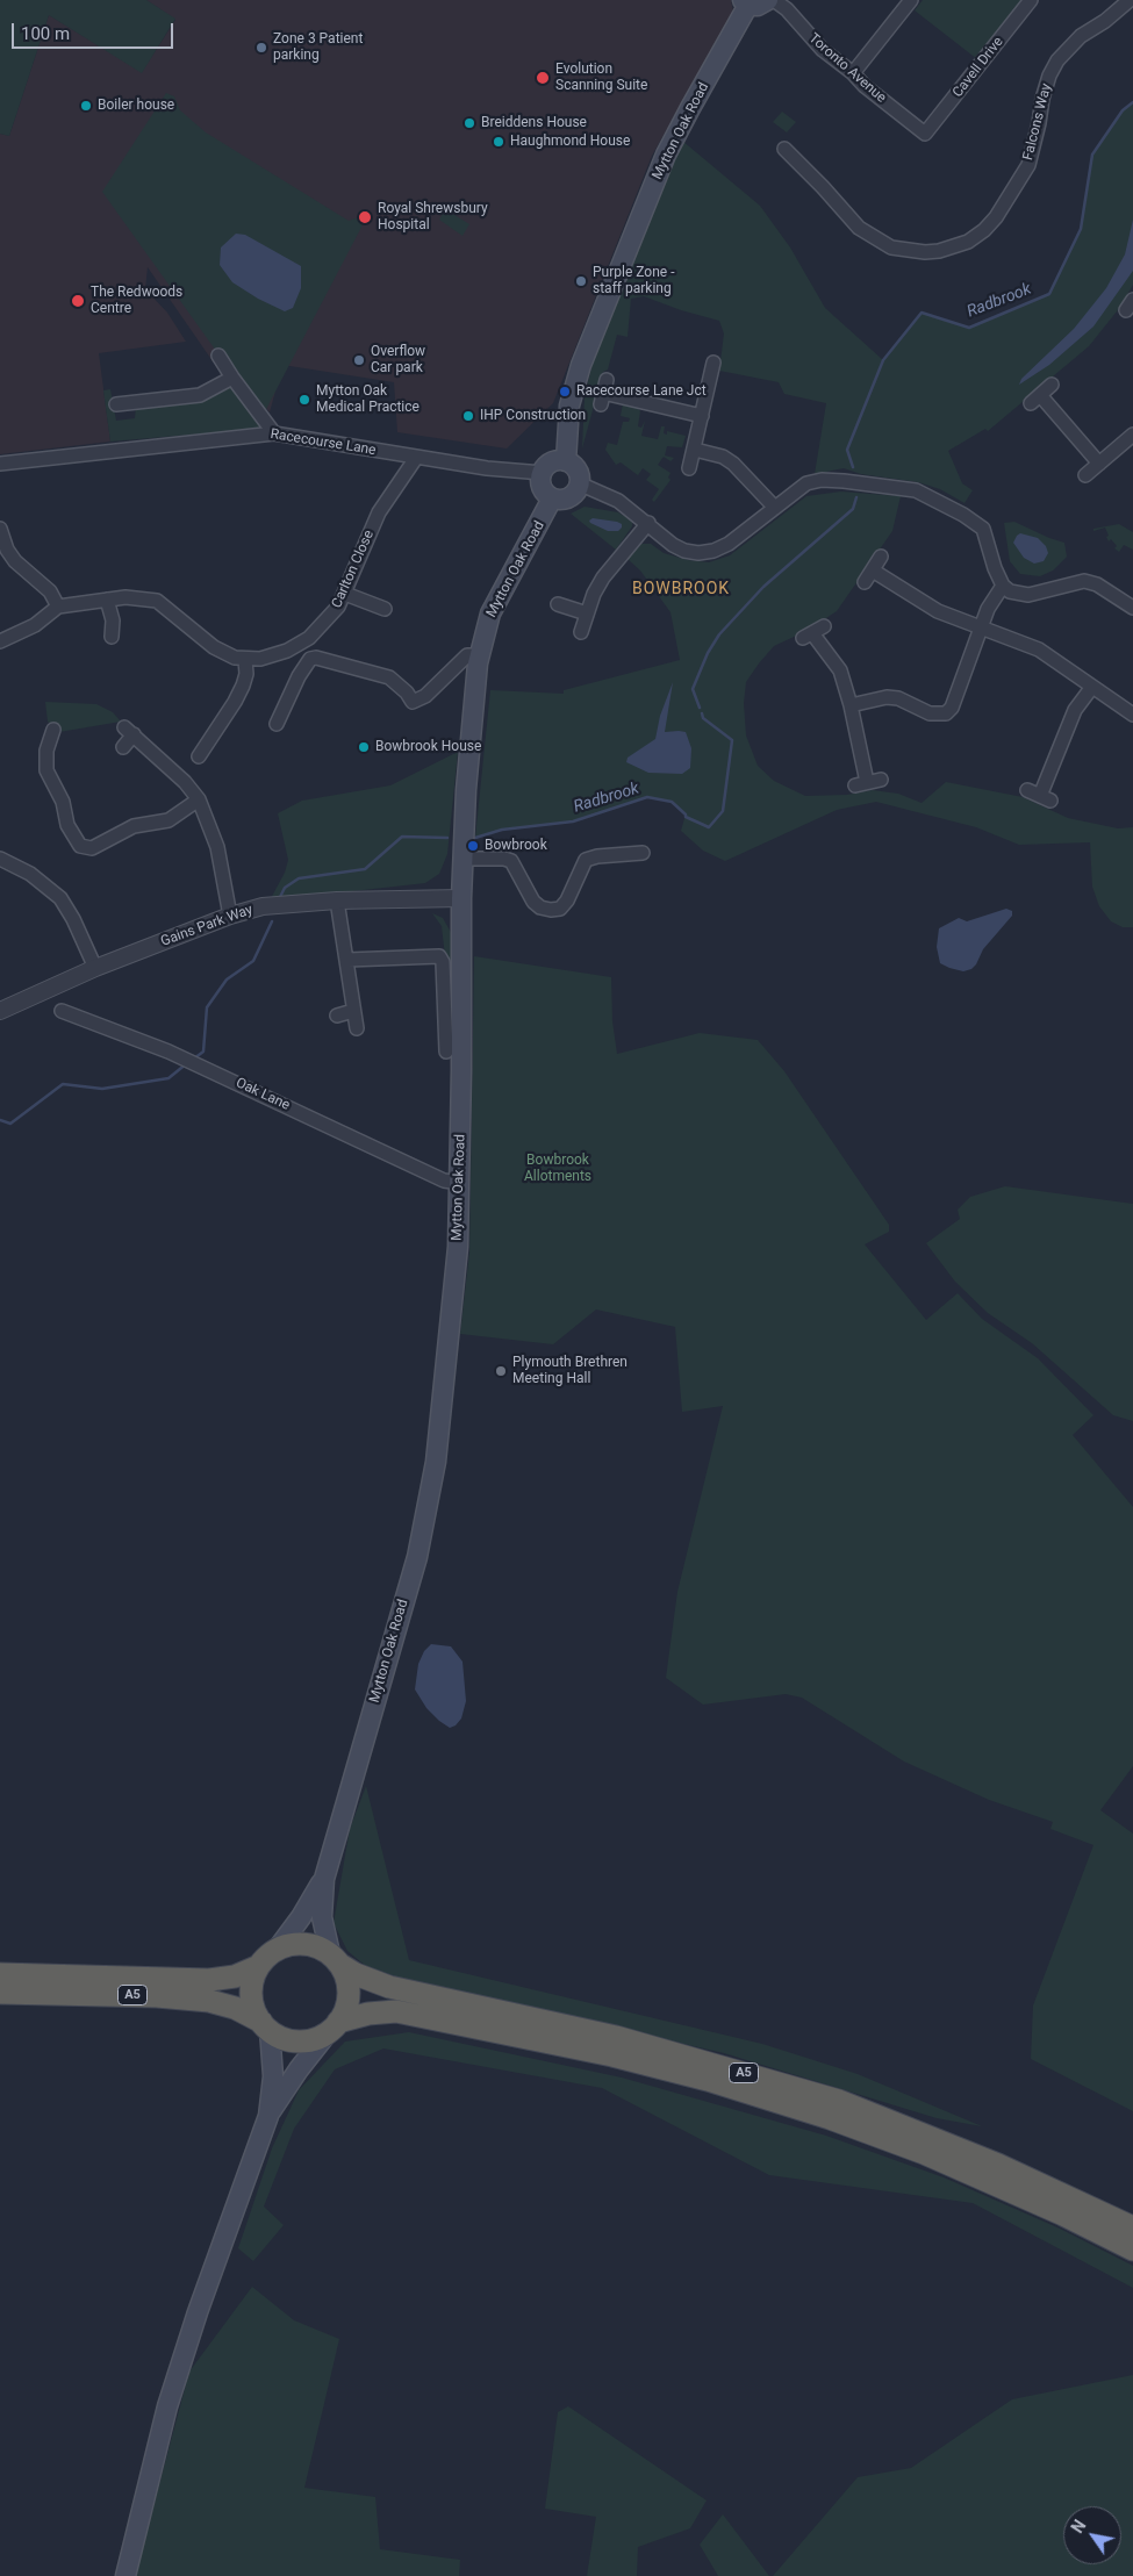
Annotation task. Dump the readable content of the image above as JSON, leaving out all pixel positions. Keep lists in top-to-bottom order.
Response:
{
  "streets": {
    "highway": ["A5"],
    "main road": ["Mytton Oak Road"],
    "street": [
      "Cavell Drive",
      "Toronto Avenue",
      "Falcons Way",
      "Racecourse Lane",
      "Carlton Close",
      "Gains Park Way",
      "Oak Lane"
    ]
  },
  "crossings": [
    ["Cavell Drive", "Toronto Avenue"],
    ["Mytton Oak Road", "Racecourse Lane"],
    ["Mytton Oak Road", "Gains Park Way"],
    ["Mytton Oak Road", "Oak Lane"],
    ["Mytton Oak Road", "A5"],
    ["Racecourse Lane", "Carlton Close"]
  ],
  "districts": ["BOWBROOK"],
  "water": ["Radbrook"],
  "parks": ["Bowbrook Allotments"],
  "places": [
    "Zone 3 Patient parking",
    "Evolution Scanning Suite",
    "Boiler house",
    "Breiddens House",
    "Haughmond House",
    "Royal Shrewsbury Hospital",
    "Purple Zone - staff parking",
    "The Redwoods Centre",
    "Overflow Car park",
    "Racecourse Lane Jct",
    "Mytton Oak Medical Practice",
    "IHP Construction",
    "Bowbrook House",
    "Bowbrook",
    "Plymouth Brethren Meeting Hall"
  ],
  "scale_bar": "100 m",
  "north": "top left"
}
